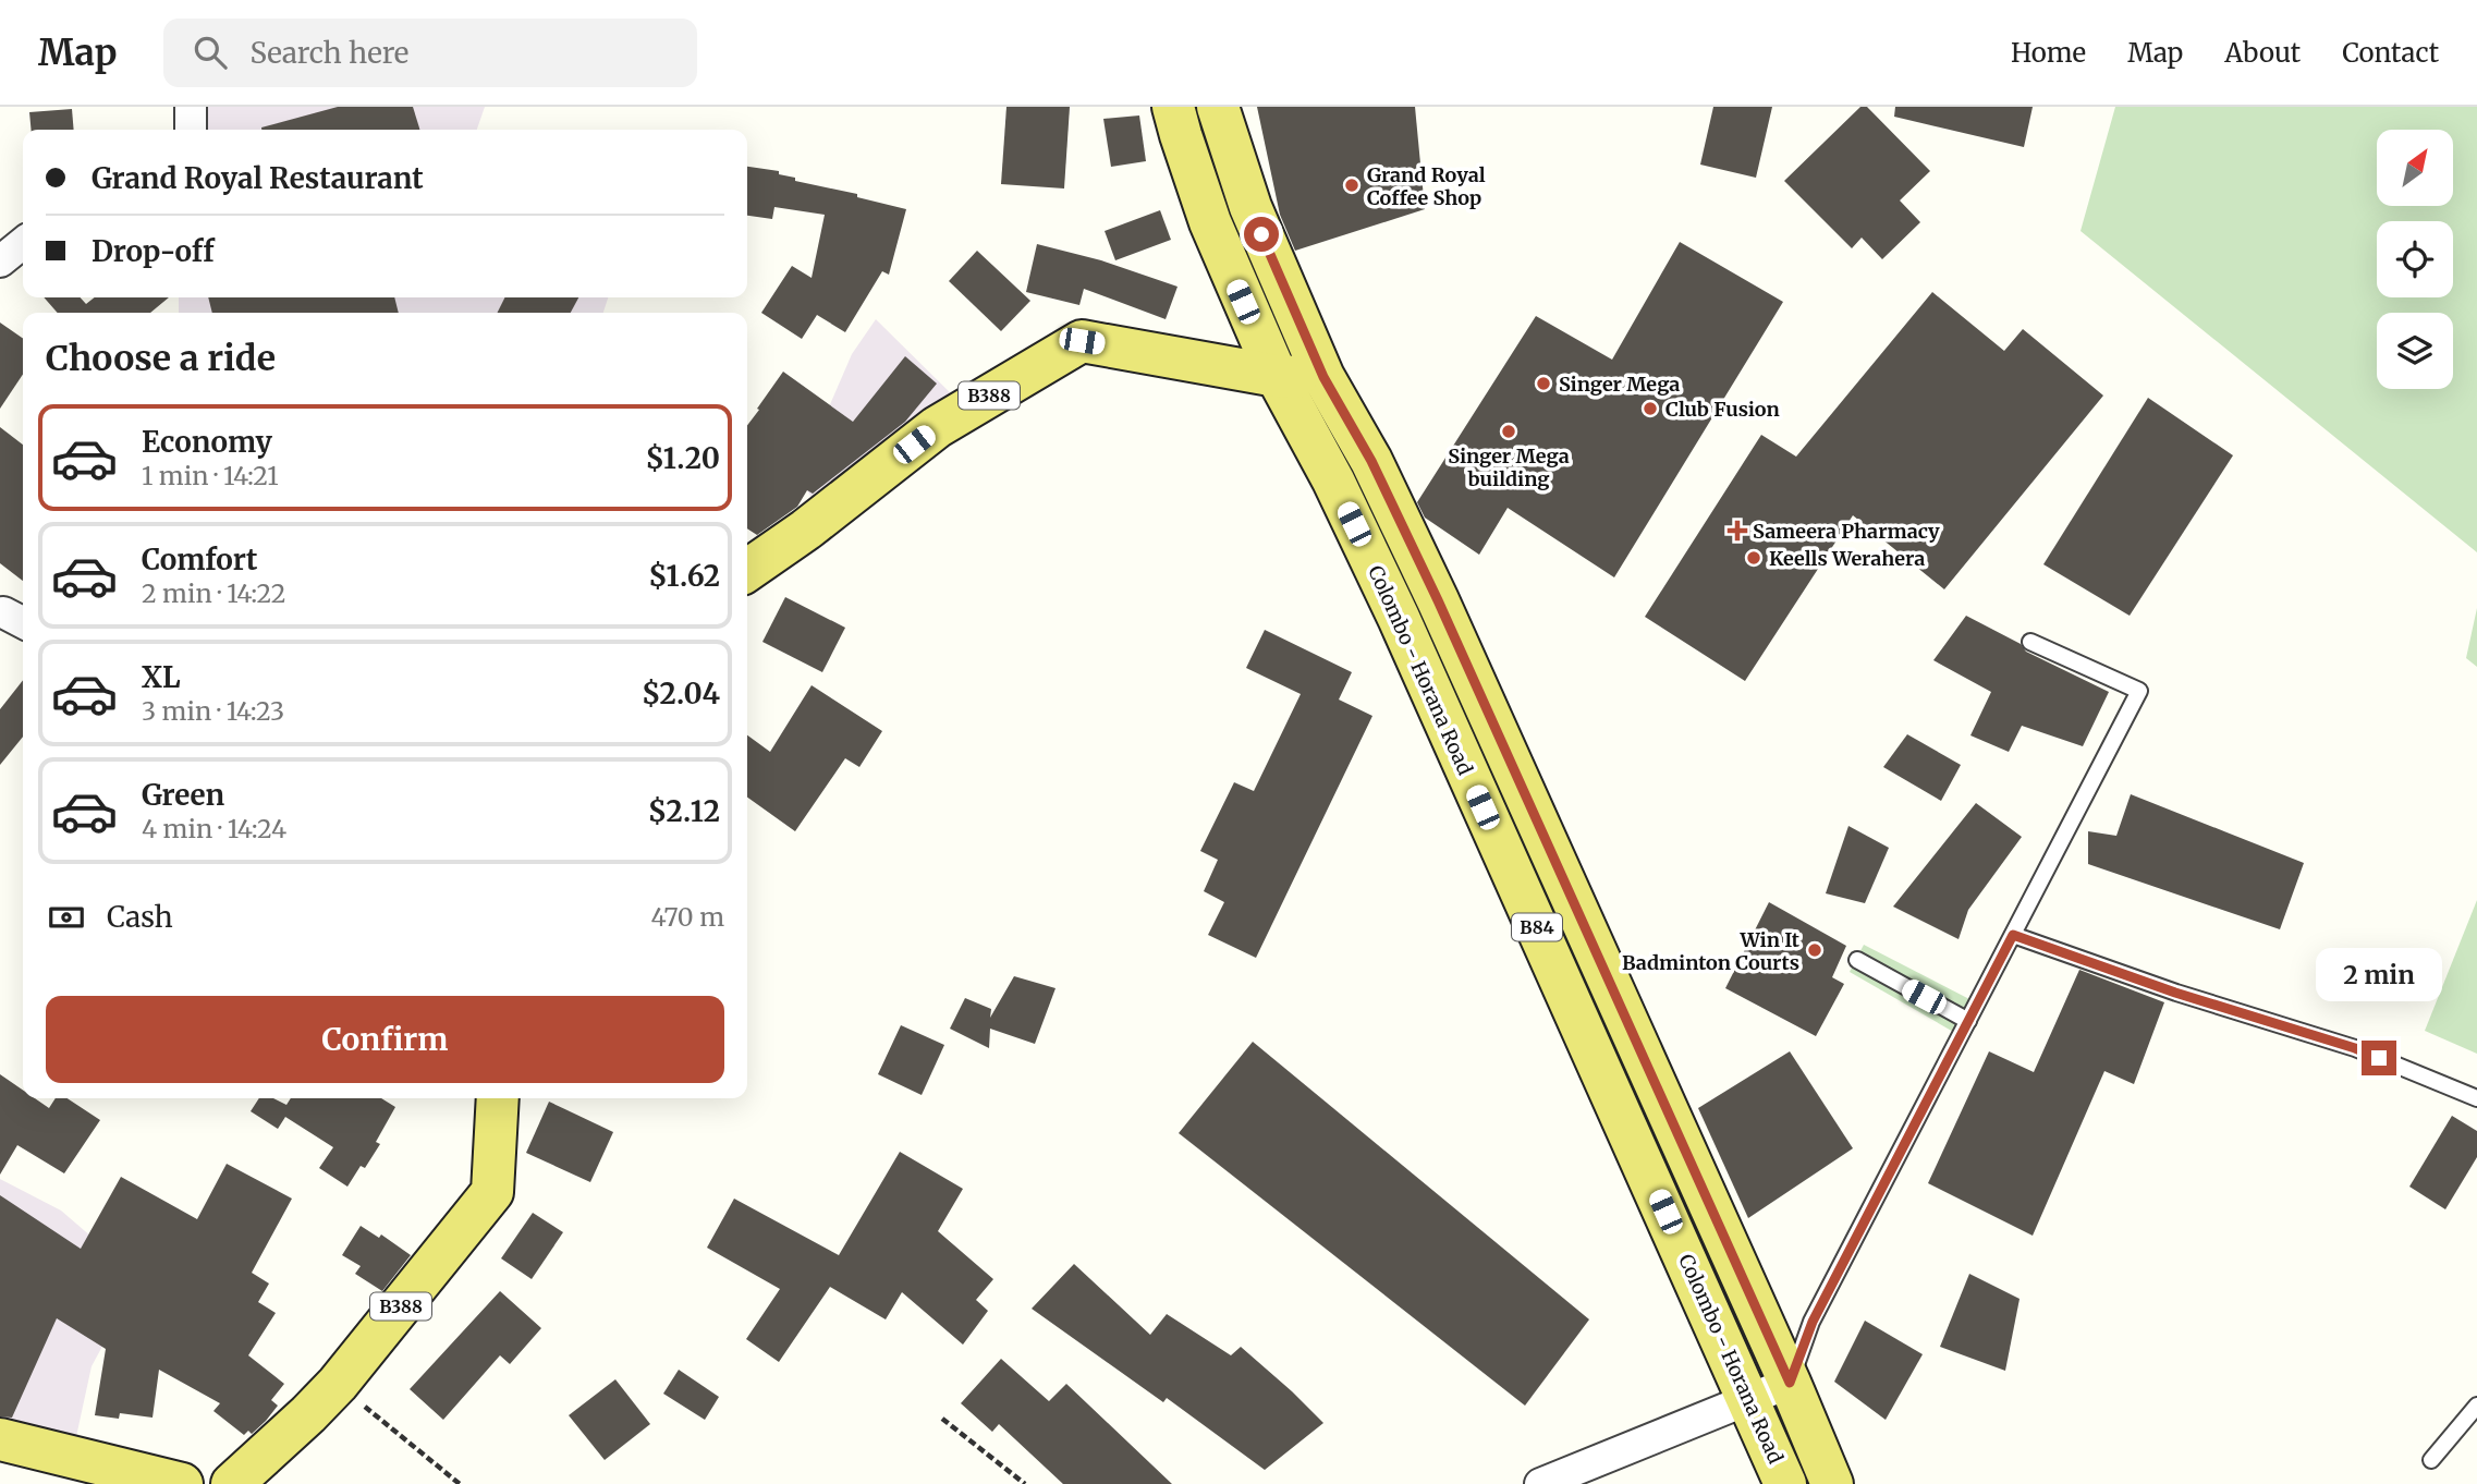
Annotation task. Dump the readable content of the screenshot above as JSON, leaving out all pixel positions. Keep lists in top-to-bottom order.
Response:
{
  "streets": {
    "main road": ["B388", "Colombo - Horana Road", "B84"]
  },
  "crossings": [
    ["B388", "Colombo - Horana Road"]
  ],
  "places": {
    "other": [
      "Grand Royal Coffee Shop",
      "Singer Mega",
      "Club Fusion",
      "Singer Mega building",
      "Keells Werahera",
      "Win It Badminton Courts"
    ],
    "health": ["Sameera Pharmacy"]
  },
  "north": "top right",
  "page": {
    "header": "Map",
    "search": "Search here",
    "nav": [
      "Home",
      "Map",
      "About",
      "Contact"
    ],
    "banner": ["Grand Royal Restaurant", "Drop-off"],
    "heading": "Choose a ride",
    "list": [
      {
        "name": "Economy",
        "note": "1 min · 14:21",
        "value": "$1.20"
      },
      {
        "name": "Comfort",
        "note": "2 min · 14:22",
        "value": "$1.62"
      },
      {
        "name": "XL",
        "note": "3 min · 14:23",
        "value": "$2.04"
      },
      {
        "name": "Green",
        "note": "4 min · 14:24",
        "value": "$2.12"
      }
    ],
    "pay": ["Cash", "470 m"],
    "bubble": "2 min",
    "buttons": "Confirm"
  }
}
